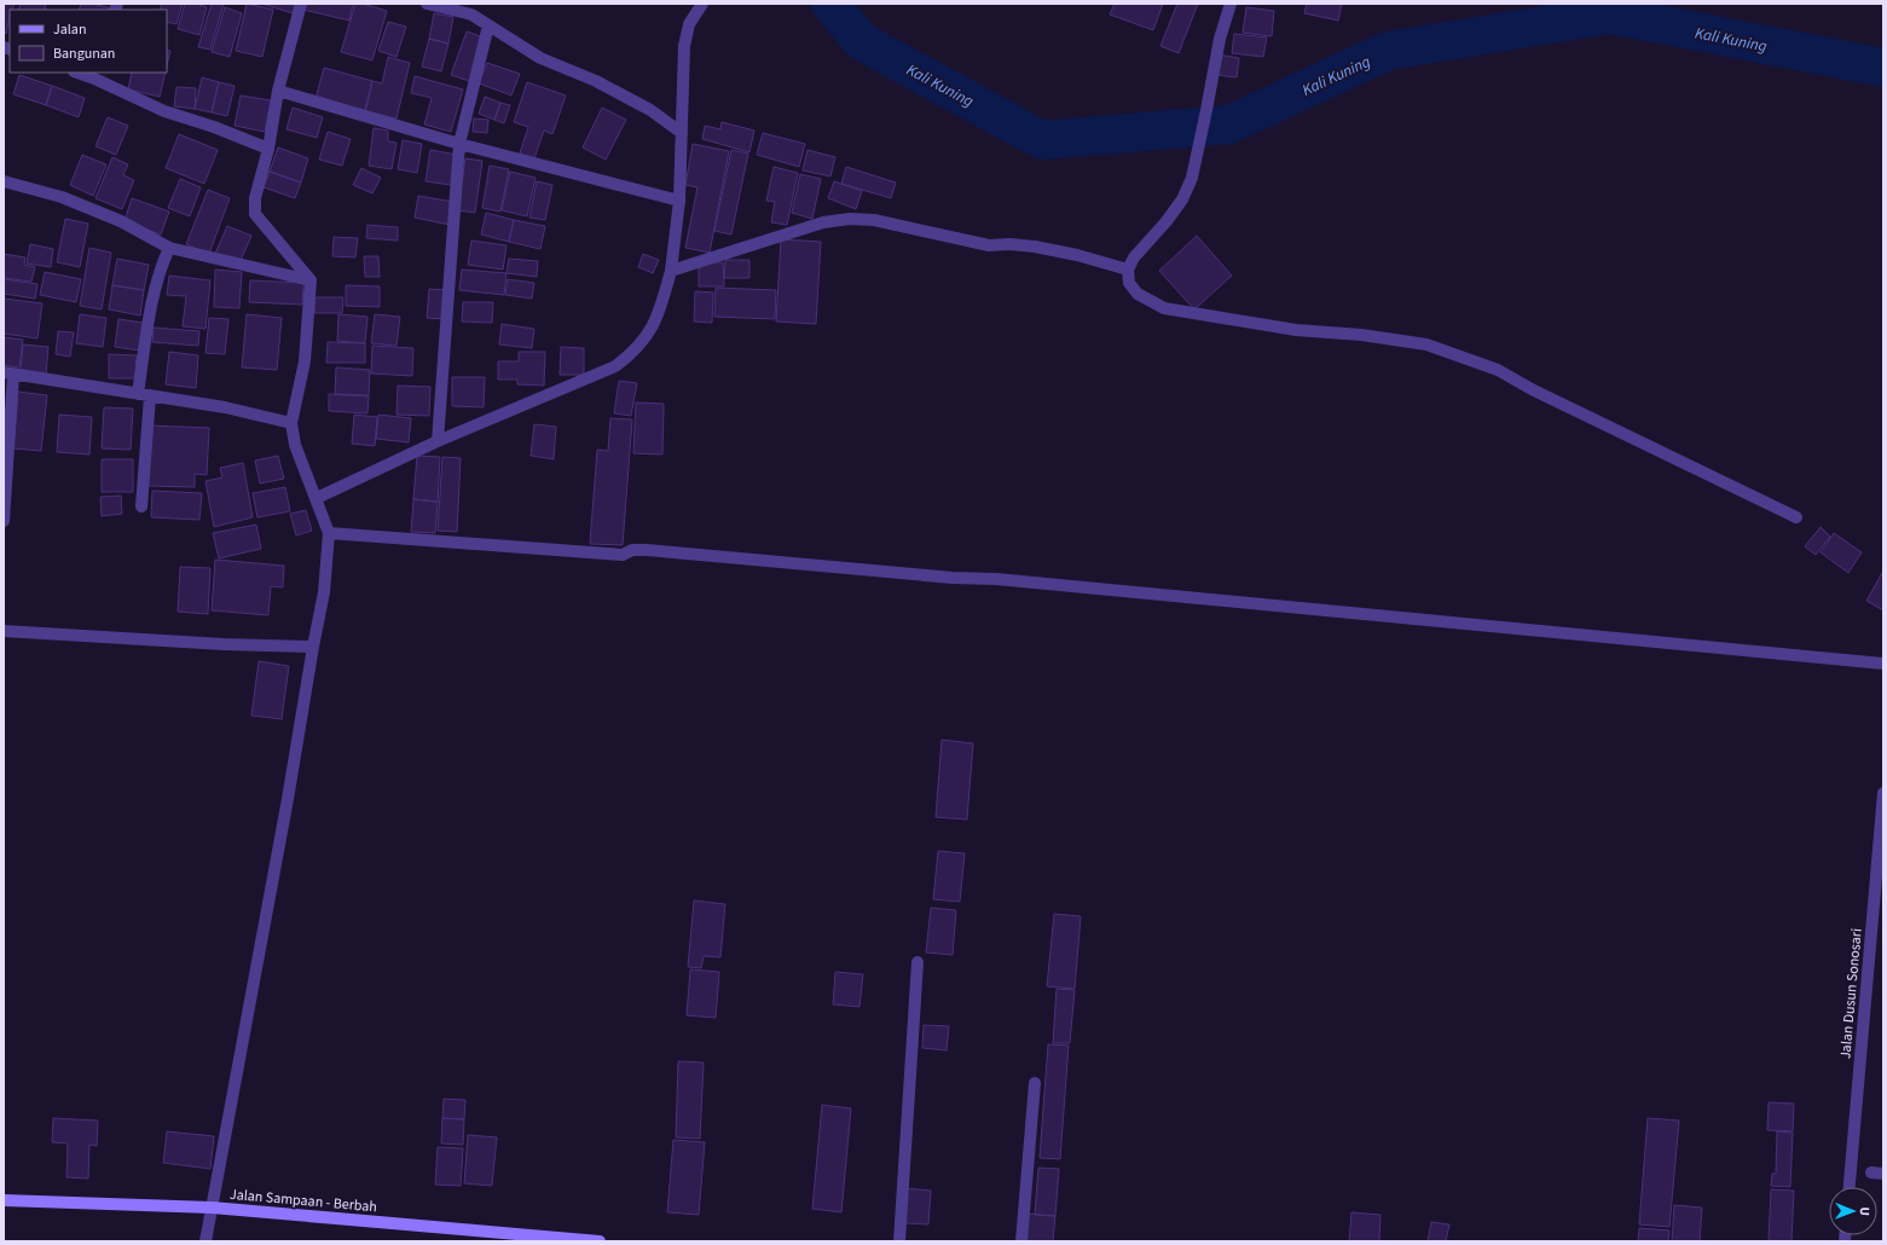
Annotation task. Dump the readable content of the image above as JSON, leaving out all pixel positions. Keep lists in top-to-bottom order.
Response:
{
  "streets": {
    "main road": ["Jalan Sampaan - Berbah"],
    "street": ["Jalan Dusun Sonosari"]
  },
  "water": ["Kali Kuning"],
  "legend": ["Jalan", "Bangunan"],
  "north": "right"
}
